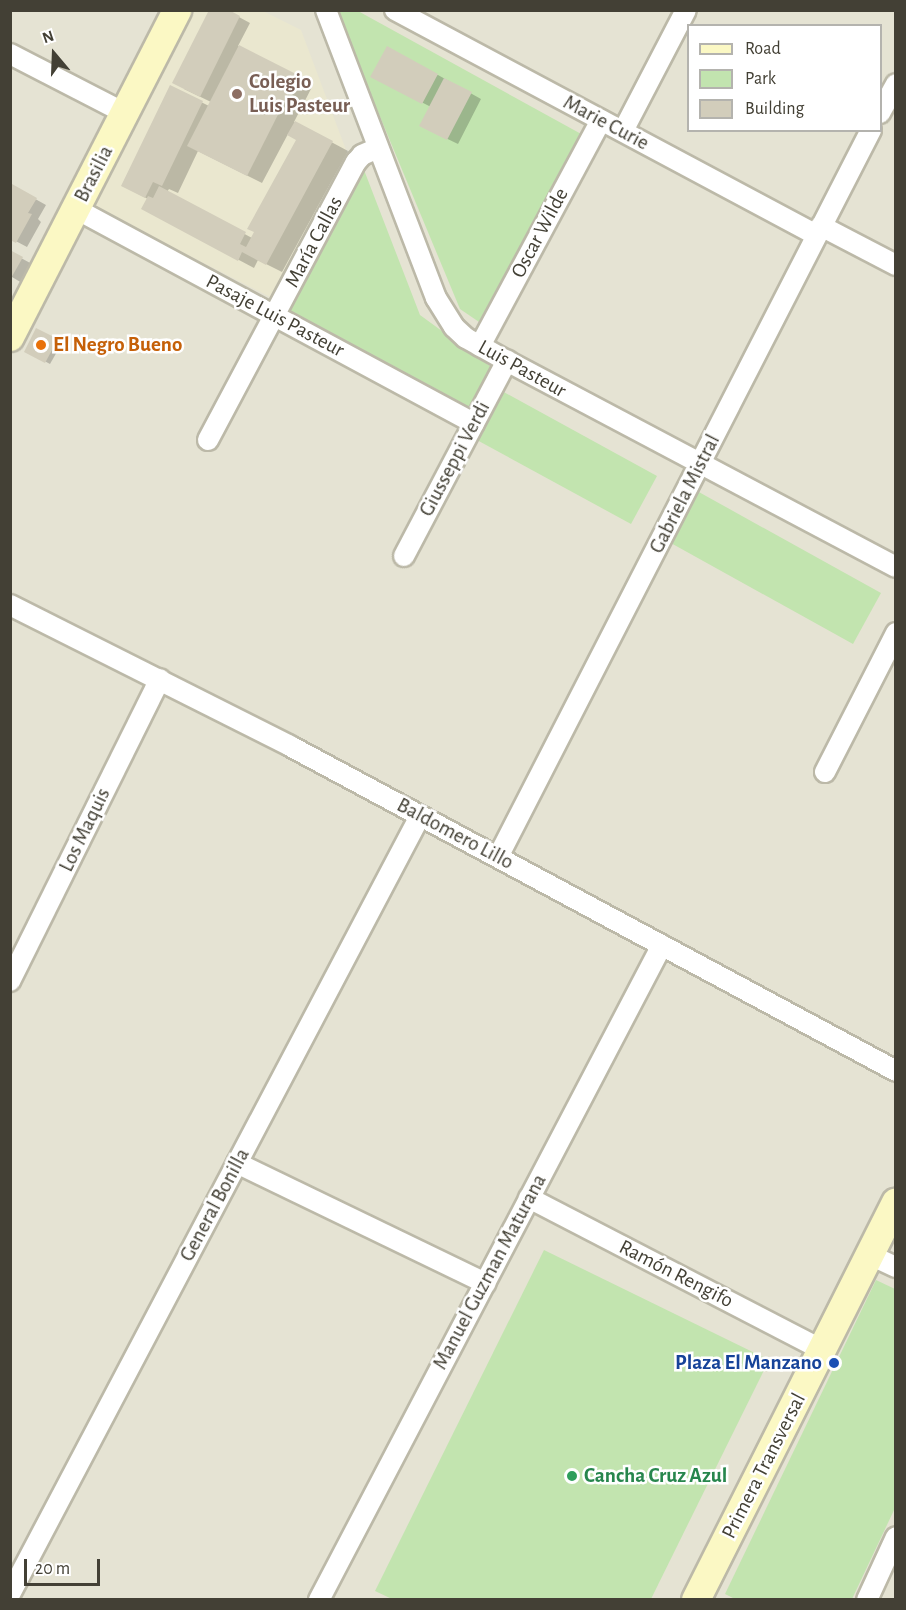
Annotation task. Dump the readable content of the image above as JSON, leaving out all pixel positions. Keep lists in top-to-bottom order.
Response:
{
  "streets": {
    "main road": ["Brasilia", "Primera Transversal"],
    "street": [
      "Marie Curie",
      "Oscar Wilde",
      "María Callas",
      "Pasaje Luis Pasteur",
      "Luis Pasteur",
      "Giusseppi Verdi",
      "Gabriela Mistral",
      "Los Maquis",
      "Baldomero Lillo",
      "General Bonilla",
      "Manuel Guzman Maturana",
      "Ramón Rengifo"
    ]
  },
  "crossings": [
    ["Marie Curie", "Oscar Wilde"],
    ["Marie Curie", "Gabriela Mistral"],
    ["Brasilia", "Pasaje Luis Pasteur"],
    ["Oscar Wilde", "Luis Pasteur"],
    ["María Callas", "Pasaje Luis Pasteur"],
    ["María Callas", "Luis Pasteur"],
    ["Pasaje Luis Pasteur", "Giusseppi Verdi"],
    ["Luis Pasteur", "Giusseppi Verdi"],
    ["Luis Pasteur", "Gabriela Mistral"],
    ["Gabriela Mistral", "Baldomero Lillo"],
    ["Los Maquis", "Baldomero Lillo"],
    ["Baldomero Lillo", "General Bonilla"],
    ["Baldomero Lillo", "Manuel Guzman Maturana"],
    ["Manuel Guzman Maturana", "Ramón Rengifo"],
    ["Ramón Rengifo", "Primera Transversal"]
  ],
  "places": [
    "Colegio Luis Pasteur",
    "El Negro Bueno",
    "Plaza El Manzano",
    "Cancha Cruz Azul"
  ],
  "legend": ["Road", "Park", "Building"],
  "scale_bar": "20 m",
  "north": "top"
}
